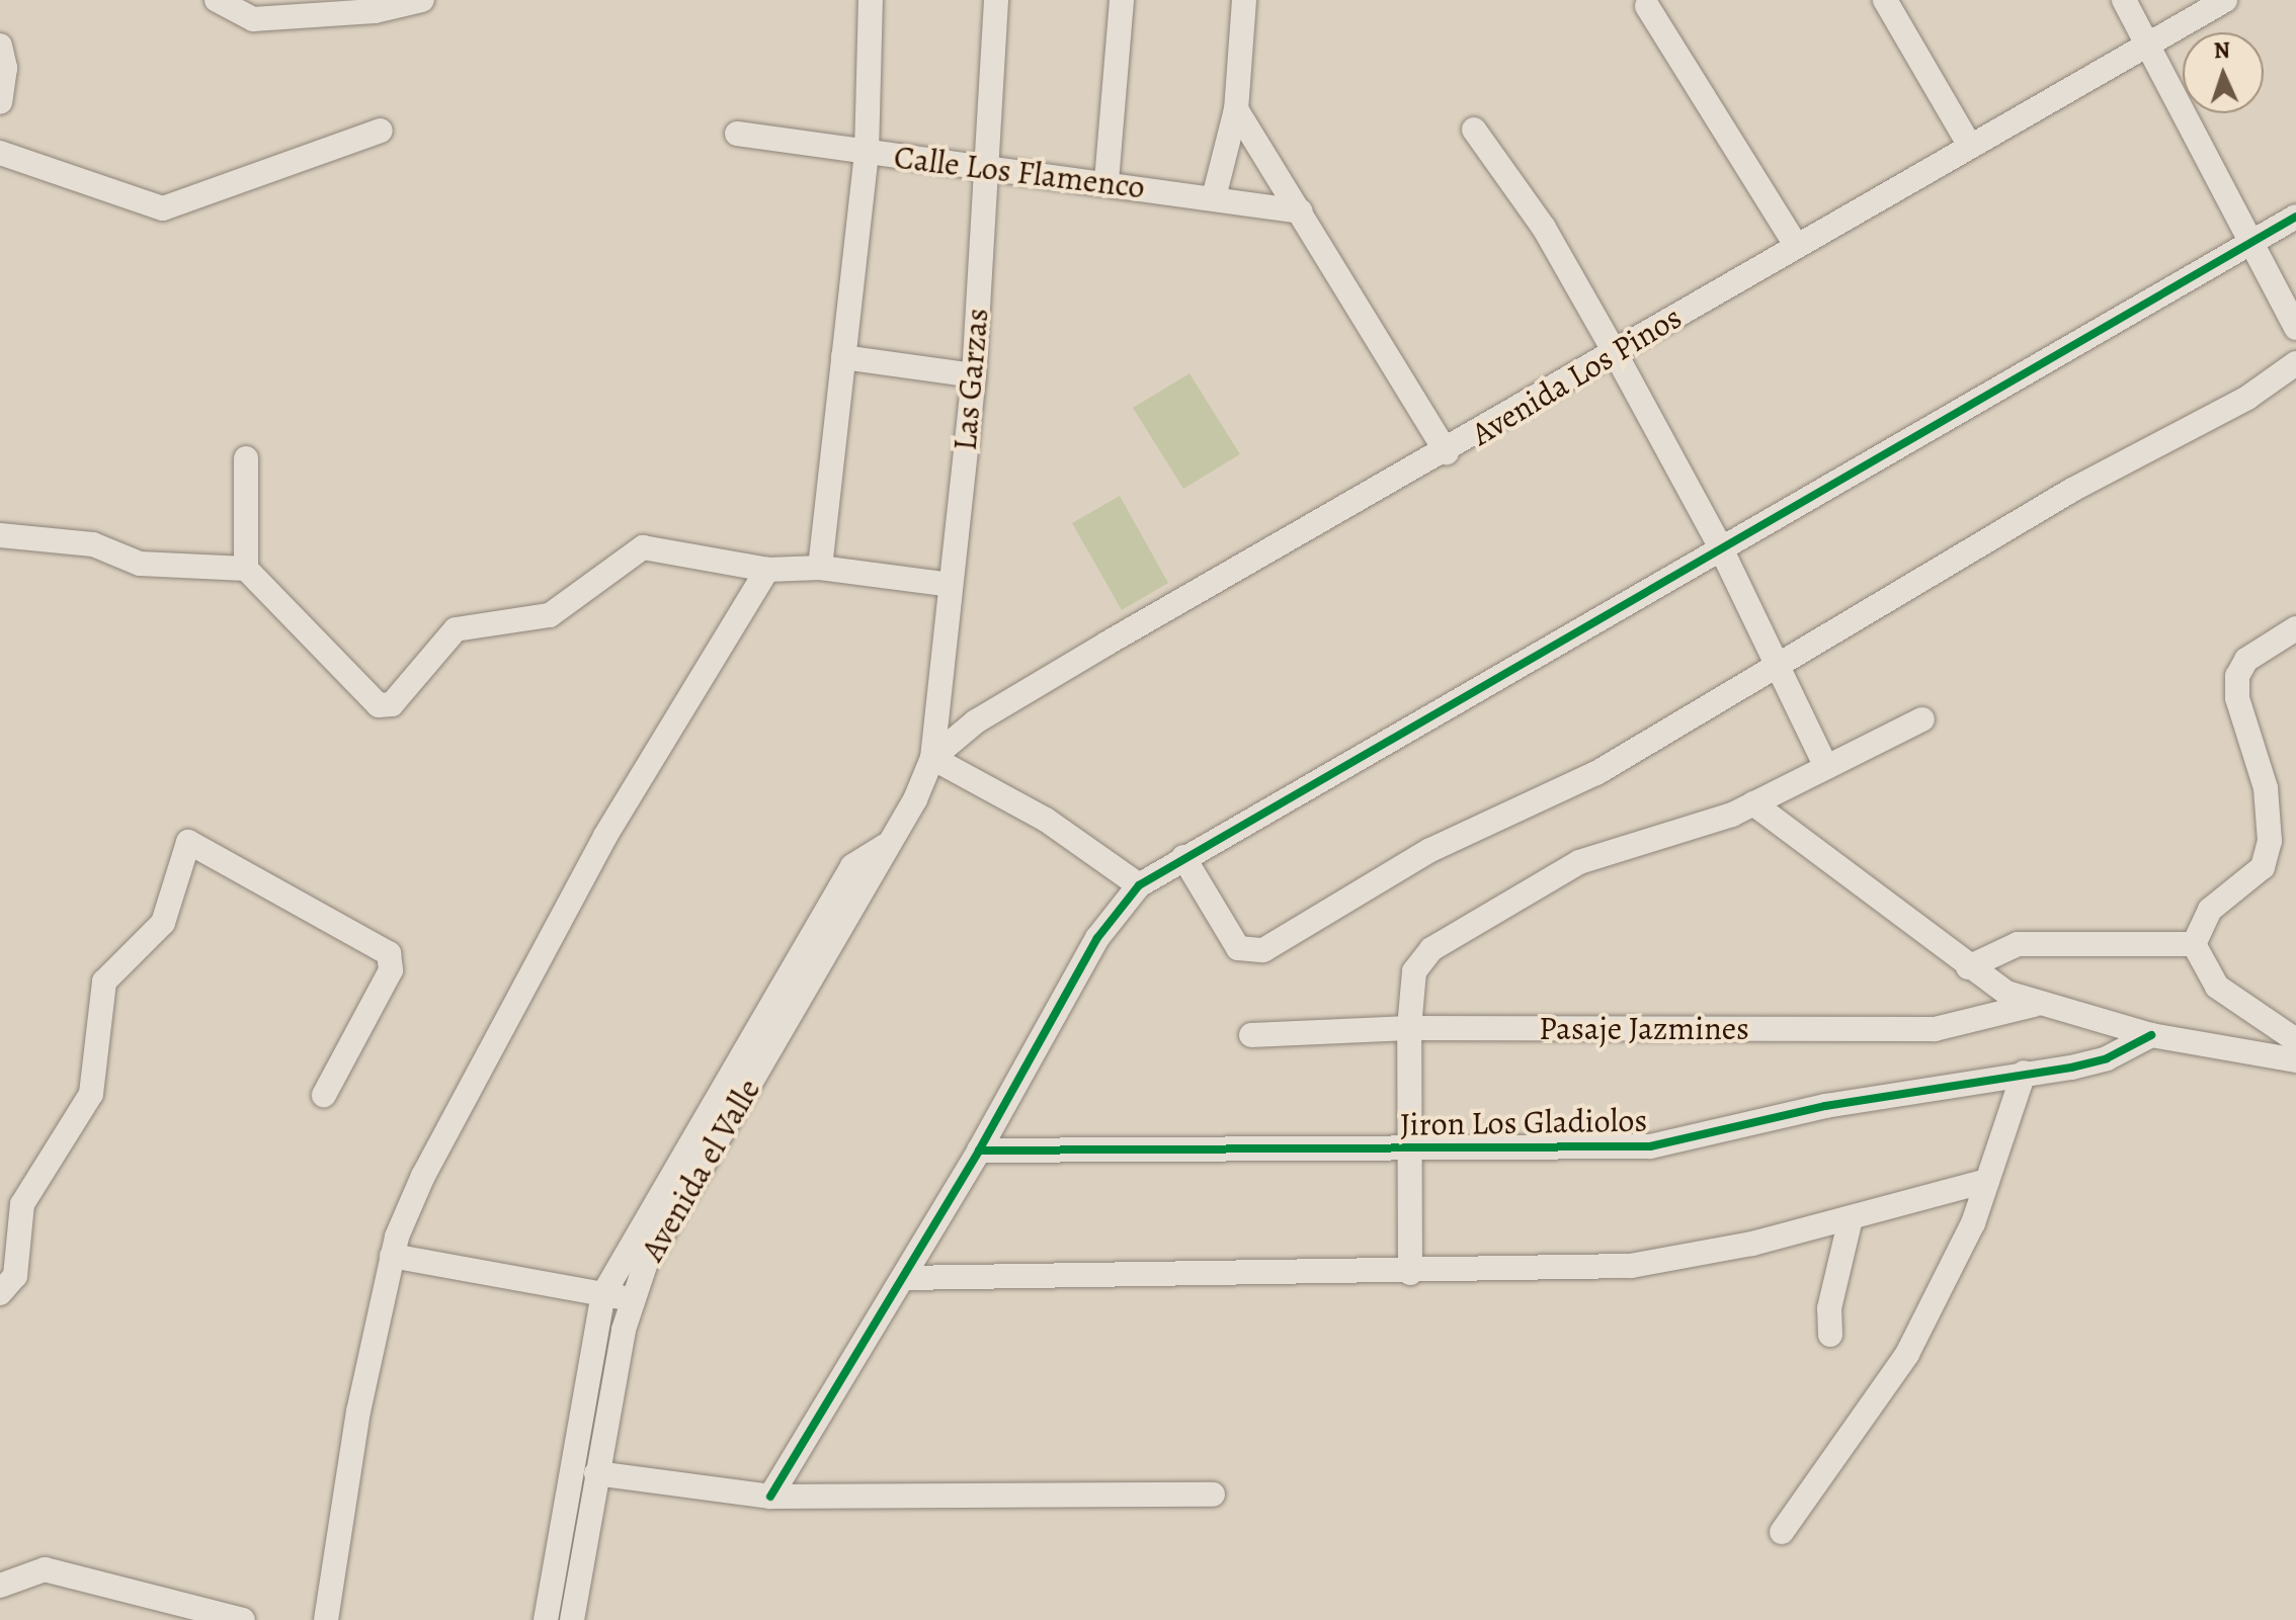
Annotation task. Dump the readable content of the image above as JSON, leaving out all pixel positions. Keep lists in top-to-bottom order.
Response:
{
  "streets": {
    "street": [
      "Calle Los Flamenco",
      "Avenida Los Pinos",
      "Las Garzas",
      "Pasaje Jazmines",
      "Jiron Los Gladiolos",
      "Avenida el Valle"
    ]
  },
  "crossings": [
    ["Calle Los Flamenco", "Las Garzas"],
    ["Avenida Los Pinos", "Las Garzas"],
    ["Avenida Los Pinos", "Avenida el Valle"],
    ["Las Garzas", "Avenida el Valle"]
  ],
  "north": "top"
}
